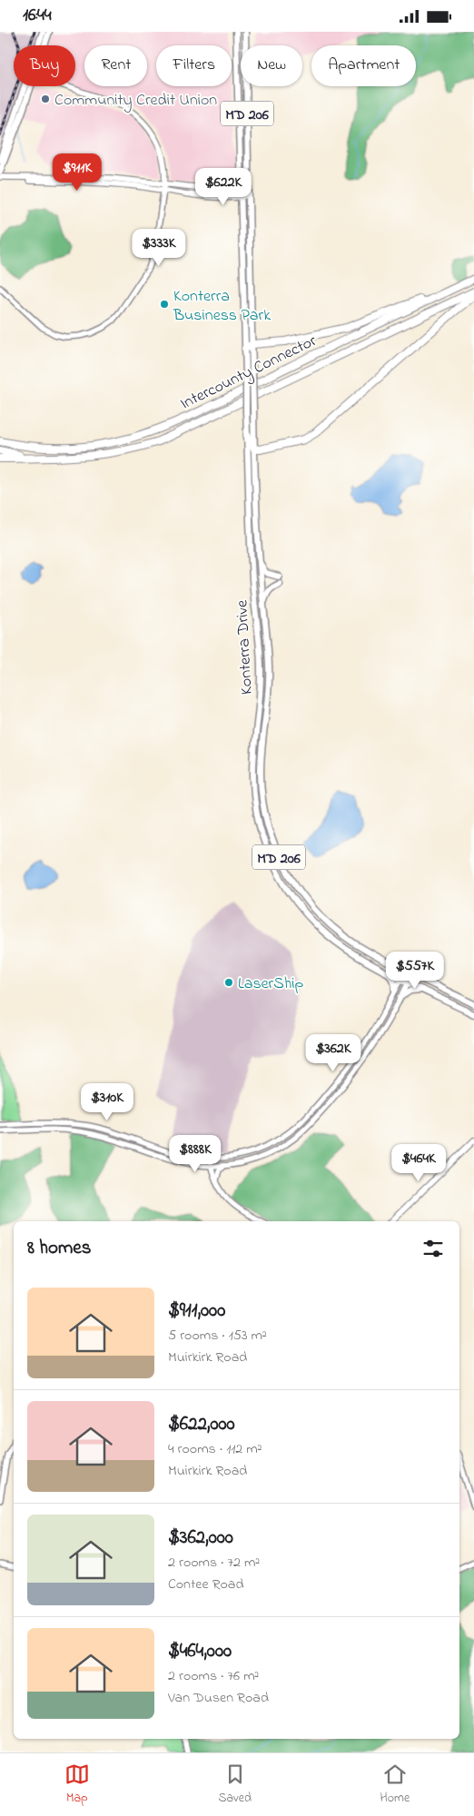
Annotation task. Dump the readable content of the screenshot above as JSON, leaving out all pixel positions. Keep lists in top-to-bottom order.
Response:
{
  "streets": {
    "highway": ["Intercounty Connector"],
    "main road": ["MD 206", "Konterra Drive"]
  },
  "crossings": [
    ["MD 206", "Konterra Drive"]
  ],
  "places": ["Community Credit Union", "Konterra Business Park", "LaserShip"],
  "page": {
    "status": "16:44",
    "chip": [
      "Buy",
      "Rent",
      "Filters",
      "New",
      "Apartment"
    ],
    "price": [
      "$911K",
      "$622K",
      "$333K",
      "$557K",
      "$362K",
      "$310K",
      "$888K",
      "$464K"
    ],
    "heading": "8 homes",
    "list": [
      {
        "name": "$911,000",
        "note": "5 rooms · 153 m² · Muirkirk Road"
      },
      {
        "name": "$622,000",
        "note": "4 rooms · 112 m² · Muirkirk Road"
      },
      {
        "name": "$362,000",
        "note": "2 rooms · 72 m² · Contee Road"
      },
      {
        "name": "$464,000",
        "note": "2 rooms · 76 m² · Van Dusen Road"
      }
    ],
    "tabs": ["Map", "Saved", "Home"]
  }
}
